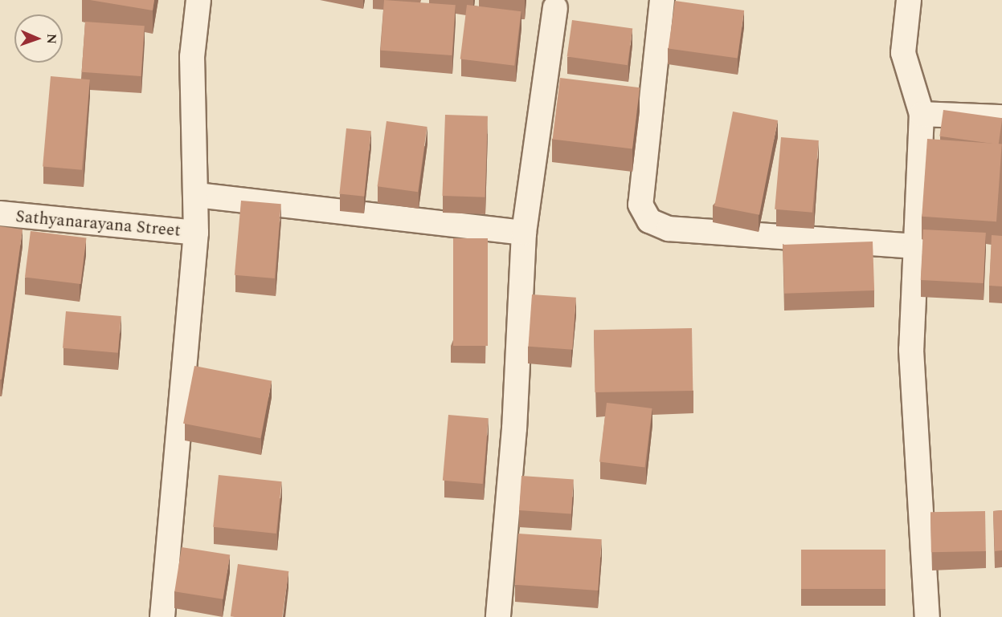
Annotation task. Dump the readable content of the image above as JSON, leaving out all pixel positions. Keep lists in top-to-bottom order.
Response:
{
  "streets": {
    "street": ["Sathyanarayana Street"]
  },
  "north": "right"
}
